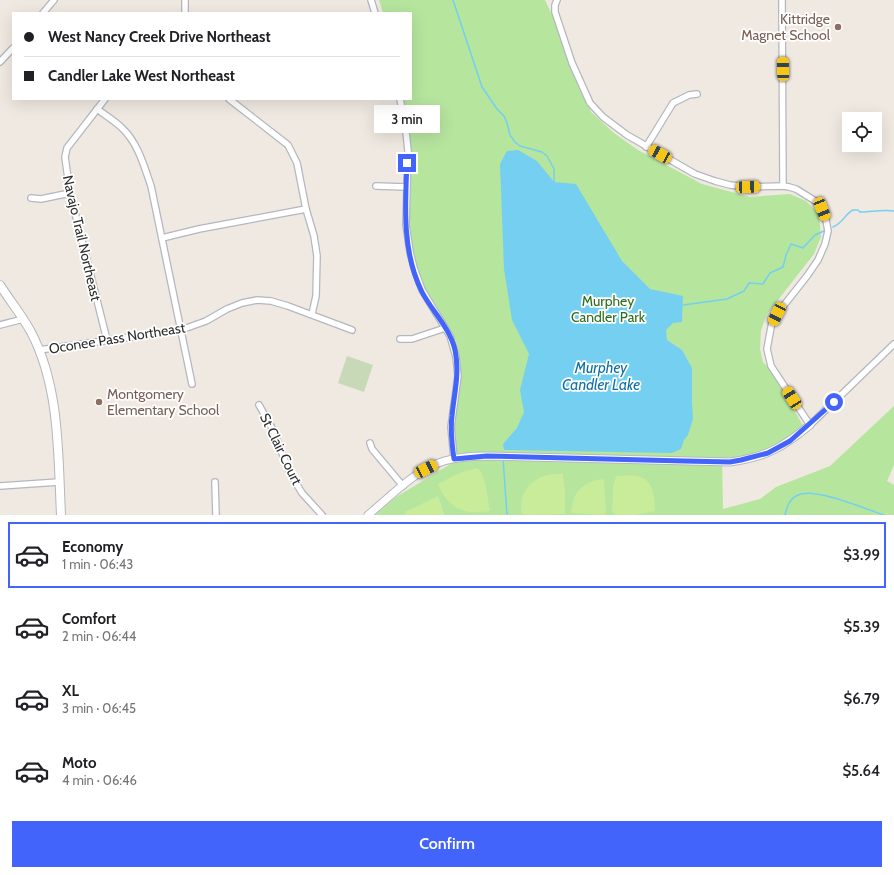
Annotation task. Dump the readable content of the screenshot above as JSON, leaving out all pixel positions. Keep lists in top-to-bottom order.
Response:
{
  "streets": {
    "street": ["Navajo Trail Northeast", "Oconee Pass Northeast", "St Clair Court"]
  },
  "crossings": [
    ["Navajo Trail Northeast", "Oconee Pass Northeast"]
  ],
  "water": ["Murphey Candler Lake"],
  "parks": ["Murphey Candler Park"],
  "places": ["Kittridge Magnet School", "Montgomery Elementary School"],
  "page": {
    "banner": ["West Nancy Creek Drive Northeast", "Candler Lake West Northeast"],
    "bubble": "3 min",
    "list": [
      {
        "name": "Economy",
        "note": "1 min · 06:43",
        "value": "$3.99"
      },
      {
        "name": "Comfort",
        "note": "2 min · 06:44",
        "value": "$5.39"
      },
      {
        "name": "XL",
        "note": "3 min · 06:45",
        "value": "$6.79"
      },
      {
        "name": "Moto",
        "note": "4 min · 06:46",
        "value": "$5.64"
      }
    ],
    "buttons": "Confirm"
  }
}
